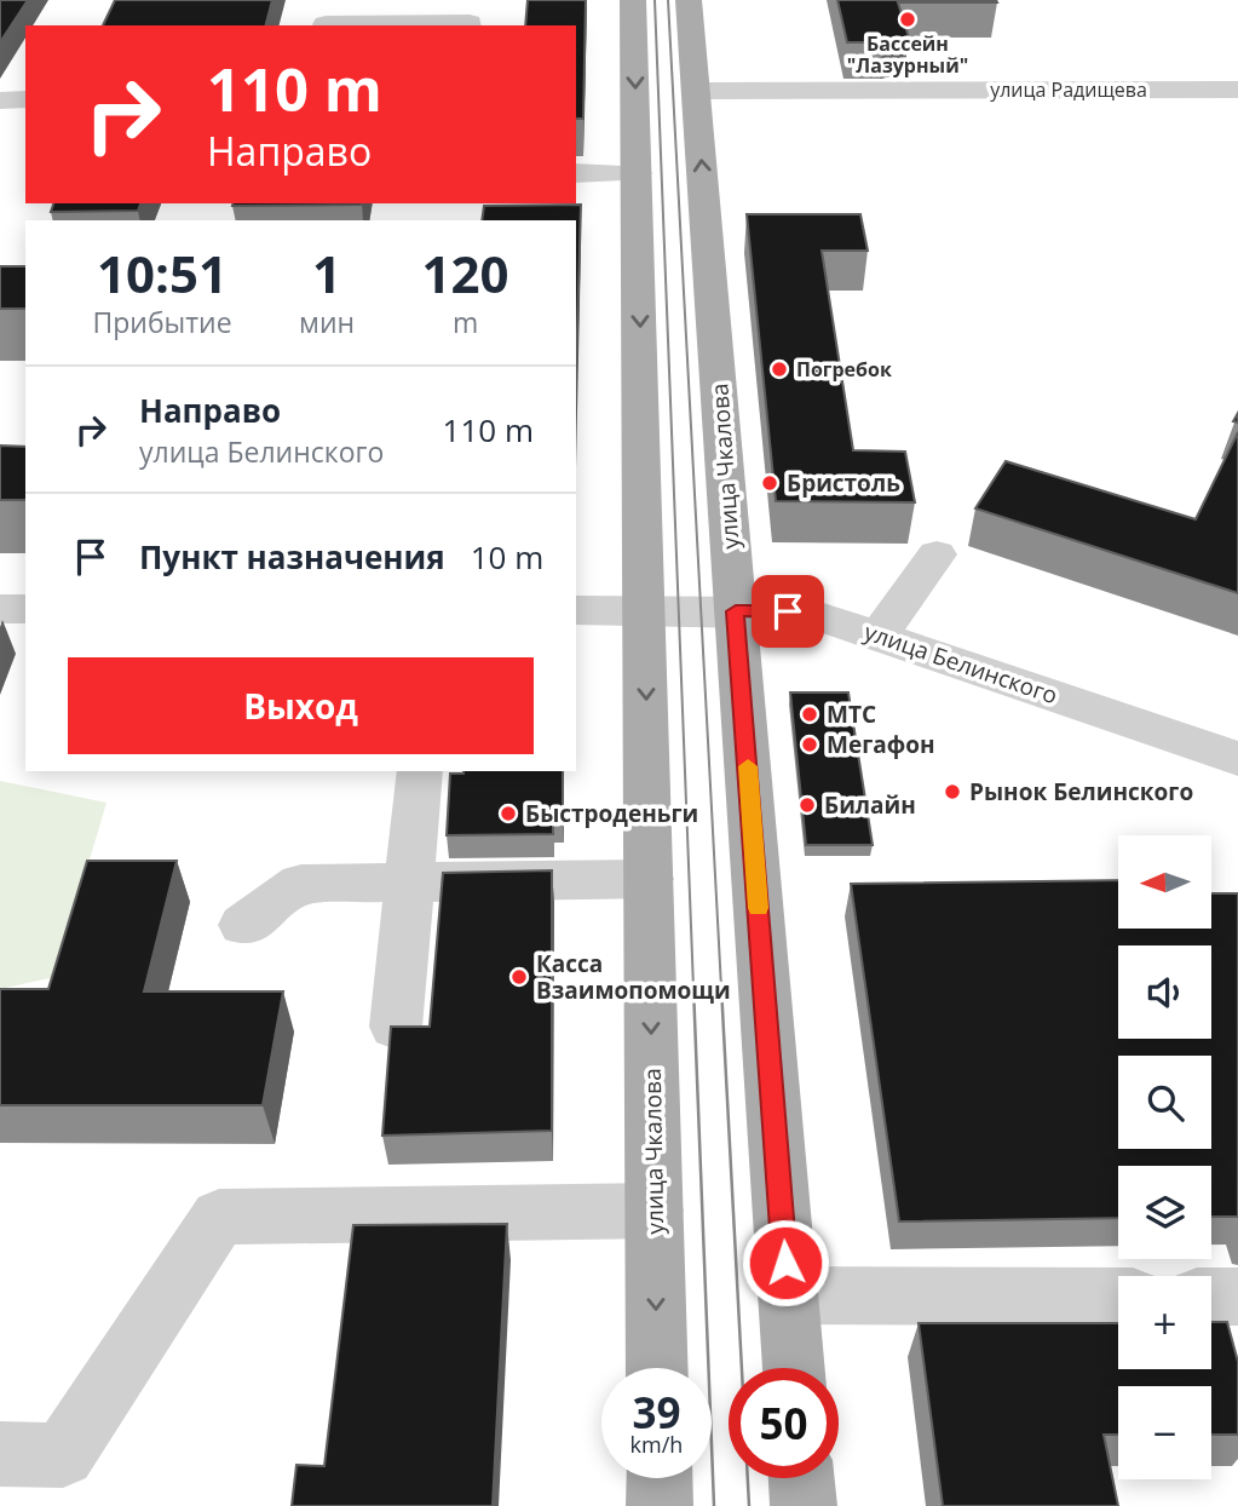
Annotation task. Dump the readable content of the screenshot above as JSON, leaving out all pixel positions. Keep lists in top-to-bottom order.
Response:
{
  "streets": {
    "main road": ["улица Чкалова"],
    "street": ["улица Радищева", "улица Белинского"]
  },
  "crossings": [
    ["улица Радищева", "улица Чкалова"],
    ["улица Чкалова", "улица Белинского"]
  ],
  "places": [
    "Бассейн \"Лазурный\"",
    "Погребок",
    "Бристоль",
    "МТС",
    "Мегафон",
    "Рынок Белинского",
    "Билайн",
    "Быстроденьги",
    "Касса Взаимопомощи"
  ],
  "north": "left",
  "page": {
    "turn": ["110 m", "Направо"],
    "eta": [
      "10:51",
      "Прибытие",
      "1",
      "мин",
      "120",
      "m"
    ],
    "list": [
      {
        "name": "Направо",
        "note": "улица Белинского",
        "value": "110 m"
      },
      {
        "name": "Пункт назначения",
        "value": "10 m"
      }
    ],
    "buttons": "Выход",
    "map_buttons": ["+", "−"],
    "speed": "39 km/h",
    "limit": "50"
  }
}
